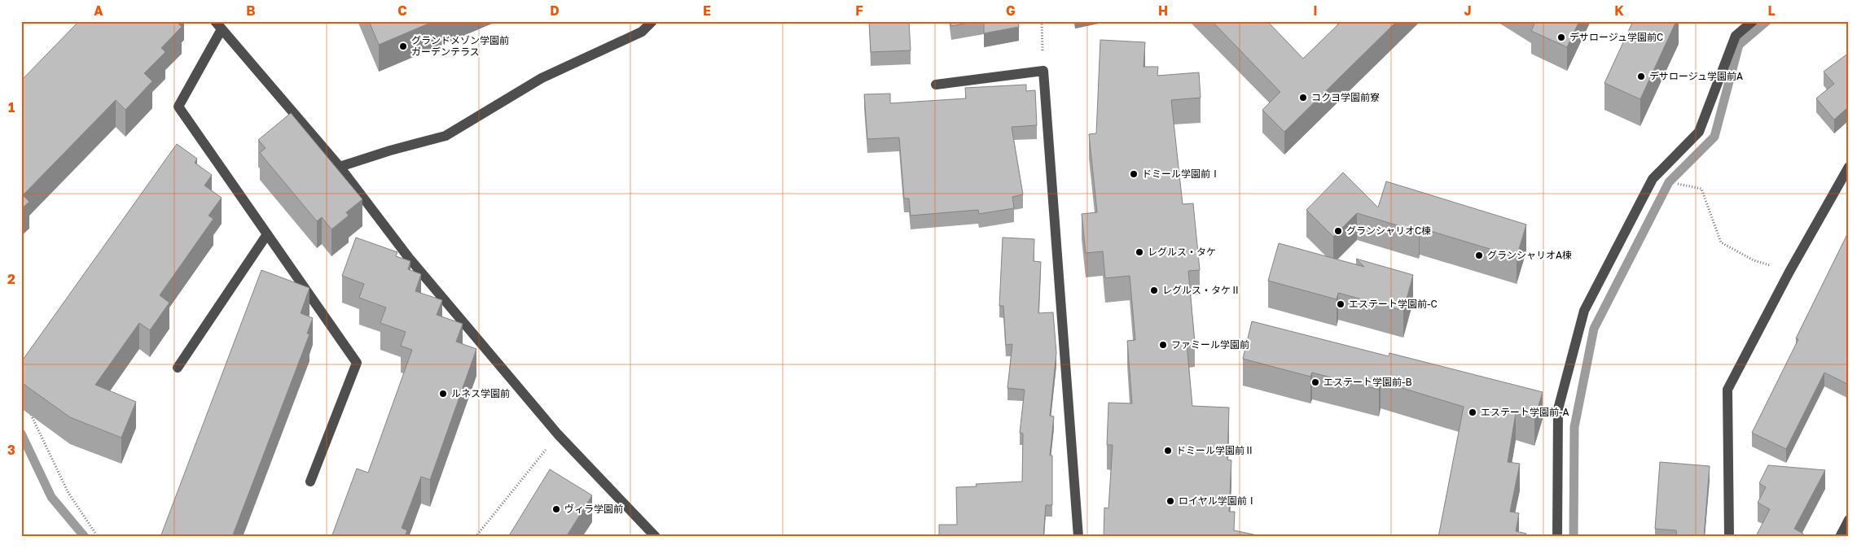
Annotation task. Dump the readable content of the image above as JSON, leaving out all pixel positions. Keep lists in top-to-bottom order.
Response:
{
  "places": [
    "デサロージュ学園前C",
    "グランドメゾン学園前 ガーデンテラス",
    "デサロージュ学園前A",
    "コクヨ学園前寮",
    "ドミール学園前Ⅰ",
    "グランシャリオC棟",
    "レグルス・タケ",
    "グランシャリオA棟",
    "レグルス・タケⅡ",
    "エステート学園前-C",
    "ファミール学園前",
    "エステート学園前-B",
    "ルネス学園前",
    "エステート学園前-A",
    "ドミール学園前Ⅱ",
    "ロイヤル学園前Ⅰ",
    "ヴィラ学園前"
  ],
  "grid": {
    "columns": [
      "A",
      "B",
      "C",
      "D",
      "E",
      "F",
      "G",
      "H",
      "I",
      "J",
      "K",
      "L"
    ],
    "rows": ["1", "2", "3"]
  }
}
